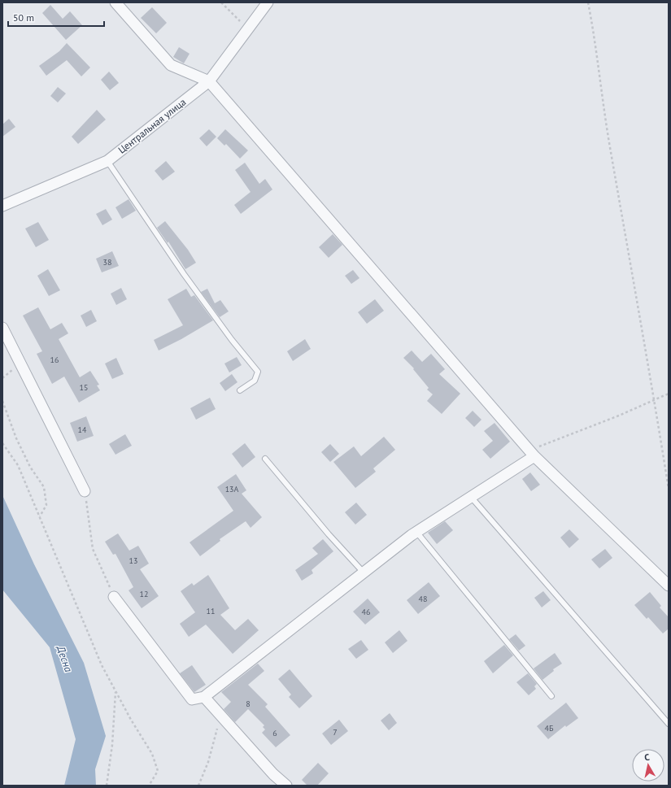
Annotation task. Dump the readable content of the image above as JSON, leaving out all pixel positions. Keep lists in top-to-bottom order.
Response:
{
  "streets": {
    "street": ["Центральная улица"]
  },
  "water": ["Десна"],
  "house_numbers": [
    "38",
    "16",
    "15",
    "14",
    "13А",
    "13",
    "12",
    "48",
    "11",
    "46",
    "8",
    "4Б",
    "7",
    "6"
  ],
  "scale_bar": "50 m",
  "north": "top"
}
